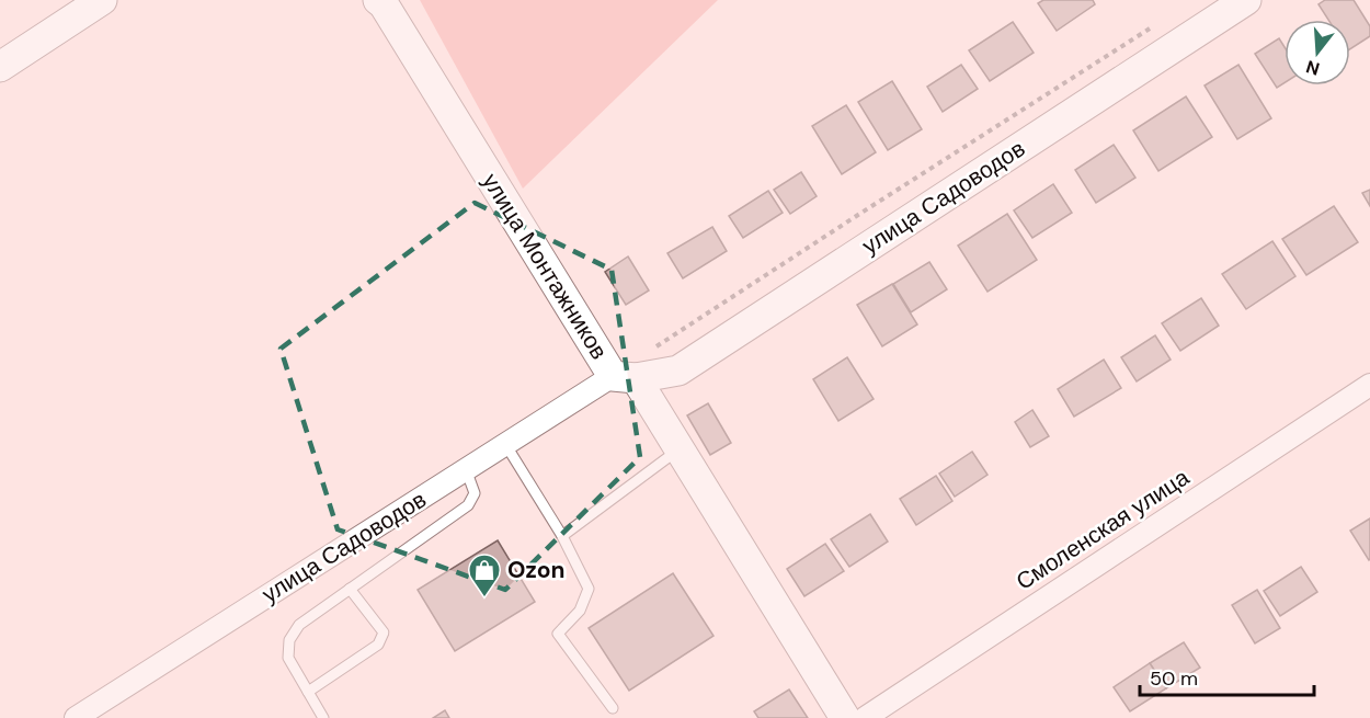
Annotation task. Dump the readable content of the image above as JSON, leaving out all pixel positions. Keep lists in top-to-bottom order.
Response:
{
  "streets": {
    "main road": ["улица Садоводов", "улица Монтажников"],
    "street": ["Смоленская улица"]
  },
  "crossings": [
    ["улица Садоводов", "улица Монтажников"]
  ],
  "places": {
    "shop": ["Ozon"]
  },
  "scale_bar": "50 m",
  "north": "bottom"
}
